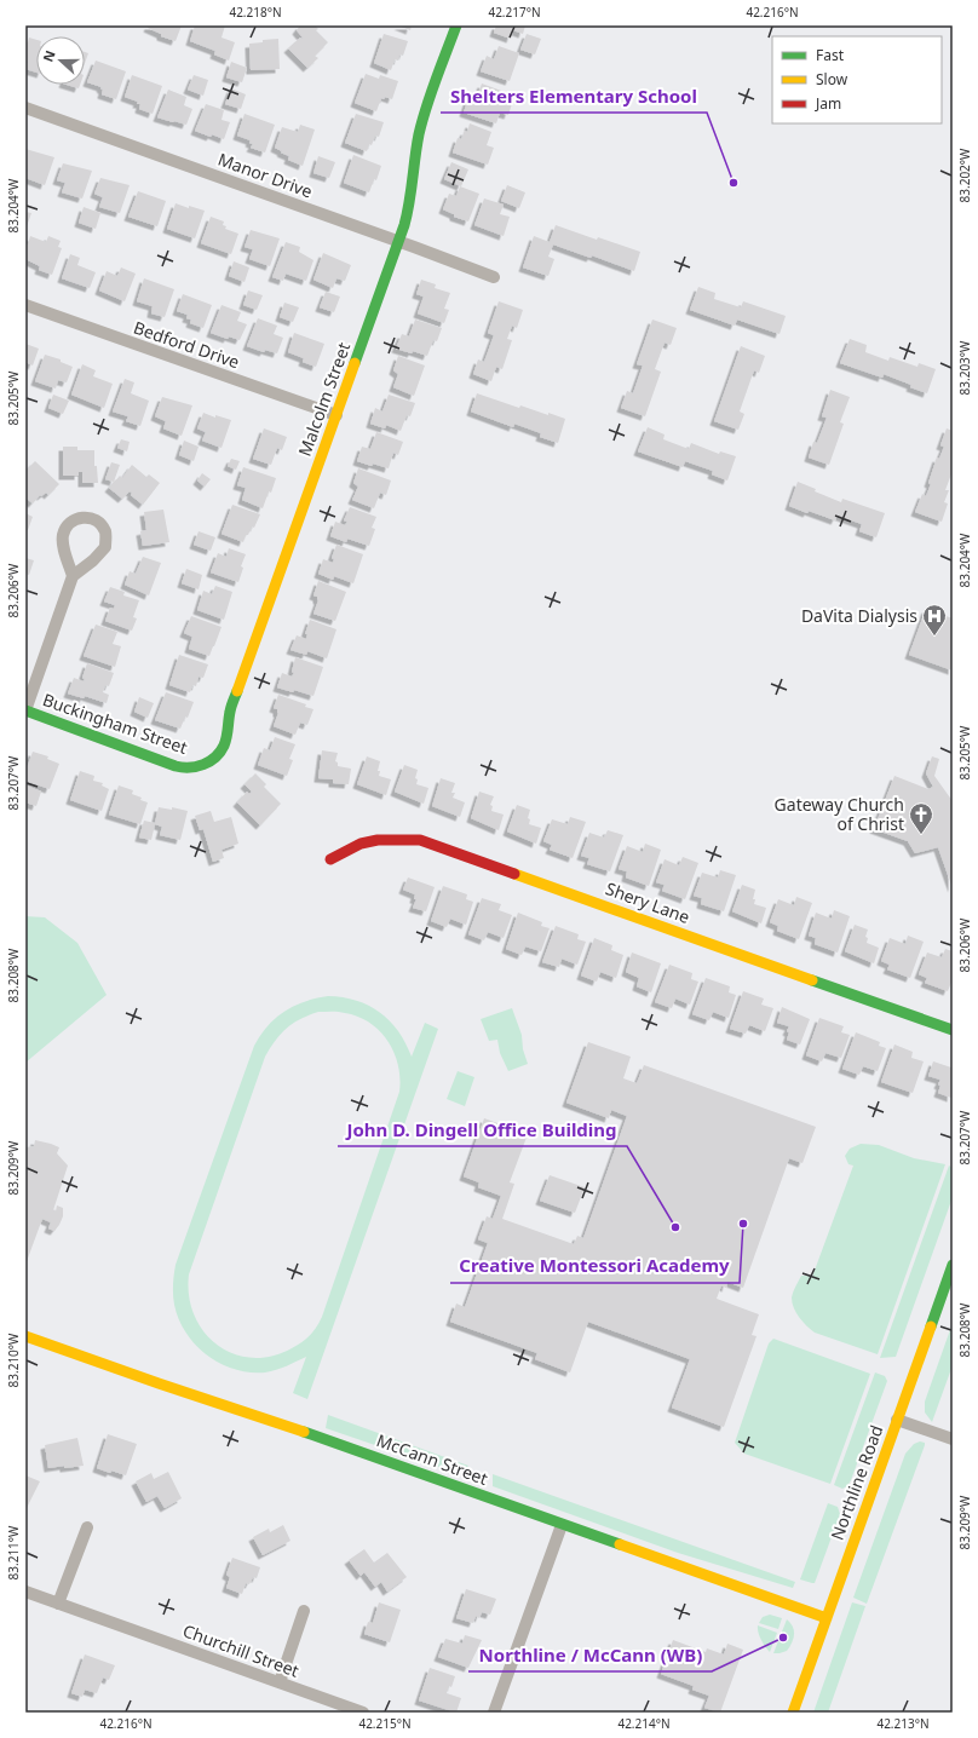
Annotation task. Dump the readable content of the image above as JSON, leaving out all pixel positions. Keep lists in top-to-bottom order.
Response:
{
  "streets": {
    "street": [
      "Manor Drive",
      "Bedford Drive",
      "Malcolm Street",
      "Buckingham Street",
      "Shery Lane",
      "McCann Street",
      "Northline Road",
      "Churchill Street"
    ]
  },
  "crossings": [
    ["Manor Drive", "Malcolm Street"],
    ["Bedford Drive", "Malcolm Street"],
    ["Malcolm Street", "Buckingham Street"],
    ["McCann Street", "Northline Road"]
  ],
  "places": {
    "other": [
      "Shelters Elementary School",
      "Creative Montessori Academy",
      "John D. Dingell Office Building",
      "Northline / McCann (WB)"
    ],
    "hospital": ["DaVita Dialysis"],
    "church": ["Gateway Church of Christ"]
  },
  "legend": ["Fast", "Slow", "Jam"],
  "north": "left",
  "coordinates": [
    "42.218°N",
    "42.217°N",
    "42.216°N",
    "83.202°W",
    "83.204°W",
    "83.203°W",
    "83.205°W",
    "83.206°W",
    "83.207°W",
    "83.208°W",
    "83.209°W",
    "83.210°W",
    "83.211°W",
    "42.215°N",
    "42.214°N",
    "42.213°N"
  ]
}
